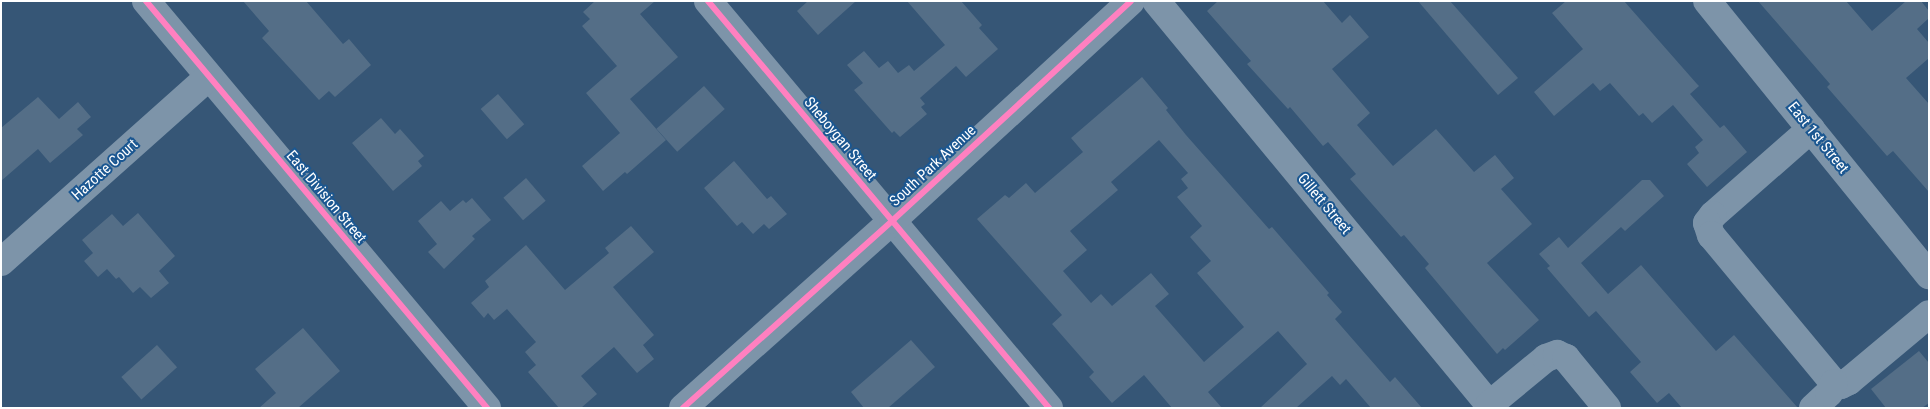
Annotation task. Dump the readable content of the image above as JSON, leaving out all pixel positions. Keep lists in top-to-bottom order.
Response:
{
  "streets": {
    "street": [
      "East 1st Street",
      "Sheboygan Street",
      "South Park Avenue",
      "Hazotte Court",
      "East Division Street",
      "Gillett Street"
    ]
  },
  "crossings": [
    ["Sheboygan Street", "South Park Avenue"],
    ["Hazotte Court", "East Division Street"]
  ]
}
